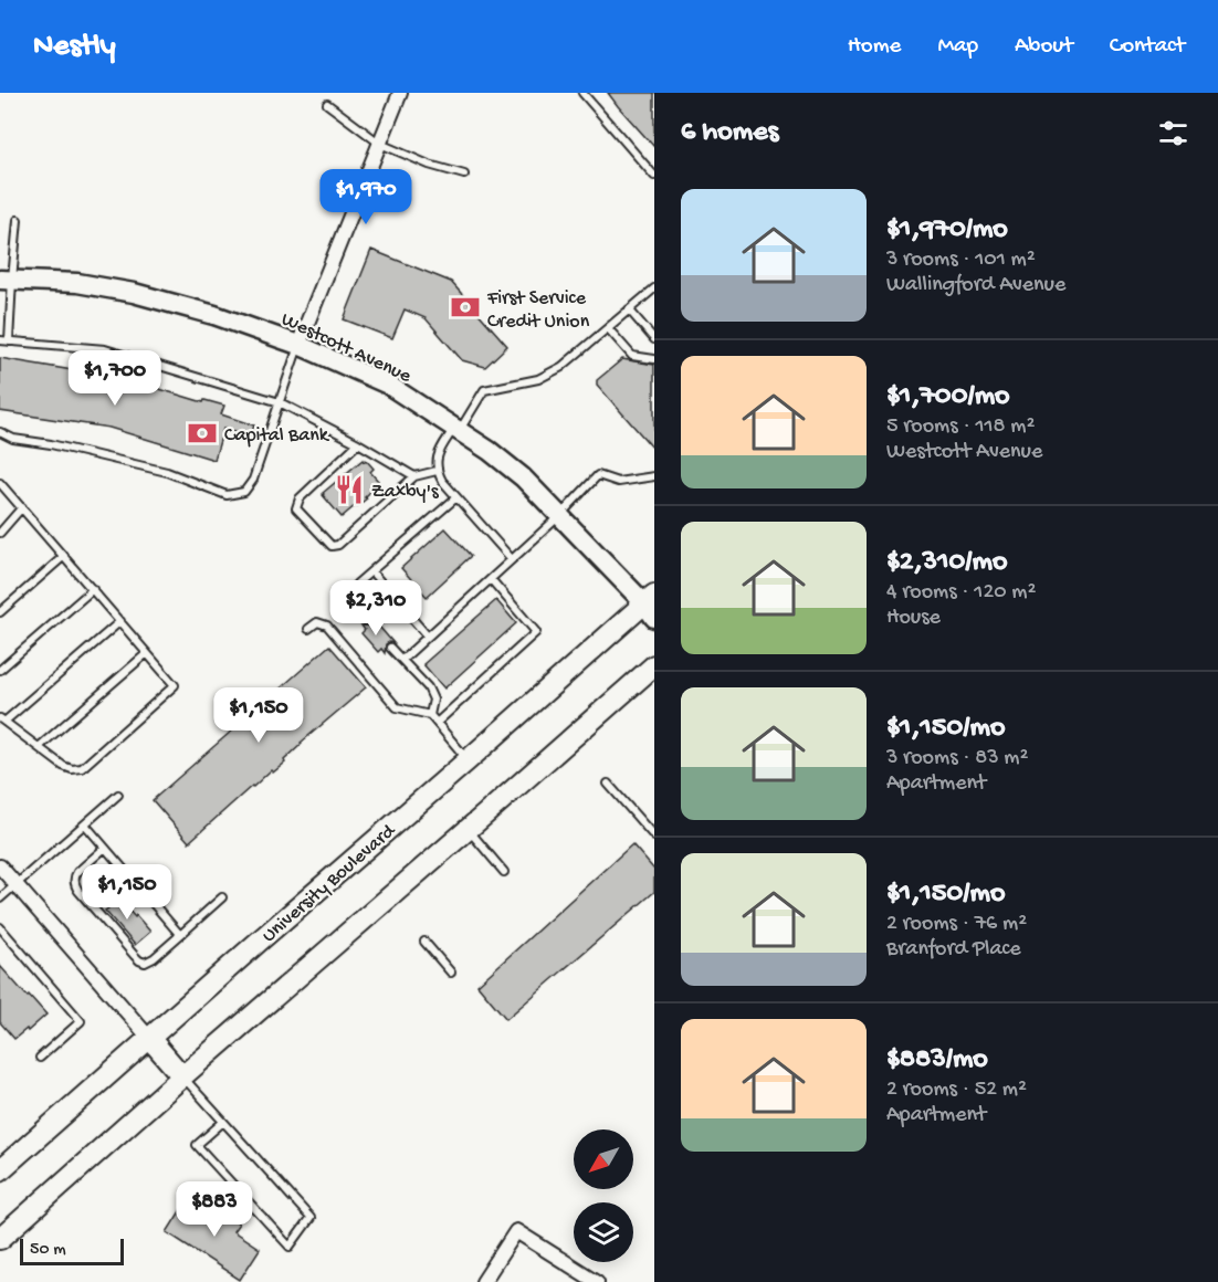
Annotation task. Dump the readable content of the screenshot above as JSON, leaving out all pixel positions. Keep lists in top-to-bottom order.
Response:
{
  "streets": {
    "main road": ["University Boulevard"],
    "street": ["Westcott Avenue"]
  },
  "crossings": [
    ["Westcott Avenue", "University Boulevard"]
  ],
  "places": {
    "bank": ["First Service Credit Union", "Capital Bank"],
    "restaurant": ["Zaxby's"]
  },
  "scale_bar": "50 m",
  "north": "bottom left",
  "page": {
    "header": "Nestly",
    "nav": [
      "Home",
      "Map",
      "About",
      "Contact"
    ],
    "heading": "6 homes",
    "price": [
      "$1,970",
      "$1,700",
      "$2,310",
      "$1,150",
      "$1,150",
      "$883"
    ],
    "list": [
      {
        "name": "$1,970/mo",
        "note": "3 rooms · 101 m² · Wallingford Avenue"
      },
      {
        "name": "$1,700/mo",
        "note": "5 rooms · 118 m² · Westcott Avenue"
      },
      {
        "name": "$2,310/mo",
        "note": "4 rooms · 120 m² · House"
      },
      {
        "name": "$1,150/mo",
        "note": "3 rooms · 83 m² · Apartment"
      },
      {
        "name": "$1,150/mo",
        "note": "2 rooms · 76 m² · Branford Place"
      },
      {
        "name": "$883/mo",
        "note": "2 rooms · 52 m² · Apartment"
      }
    ],
    "scale": "50 m"
  }
}
